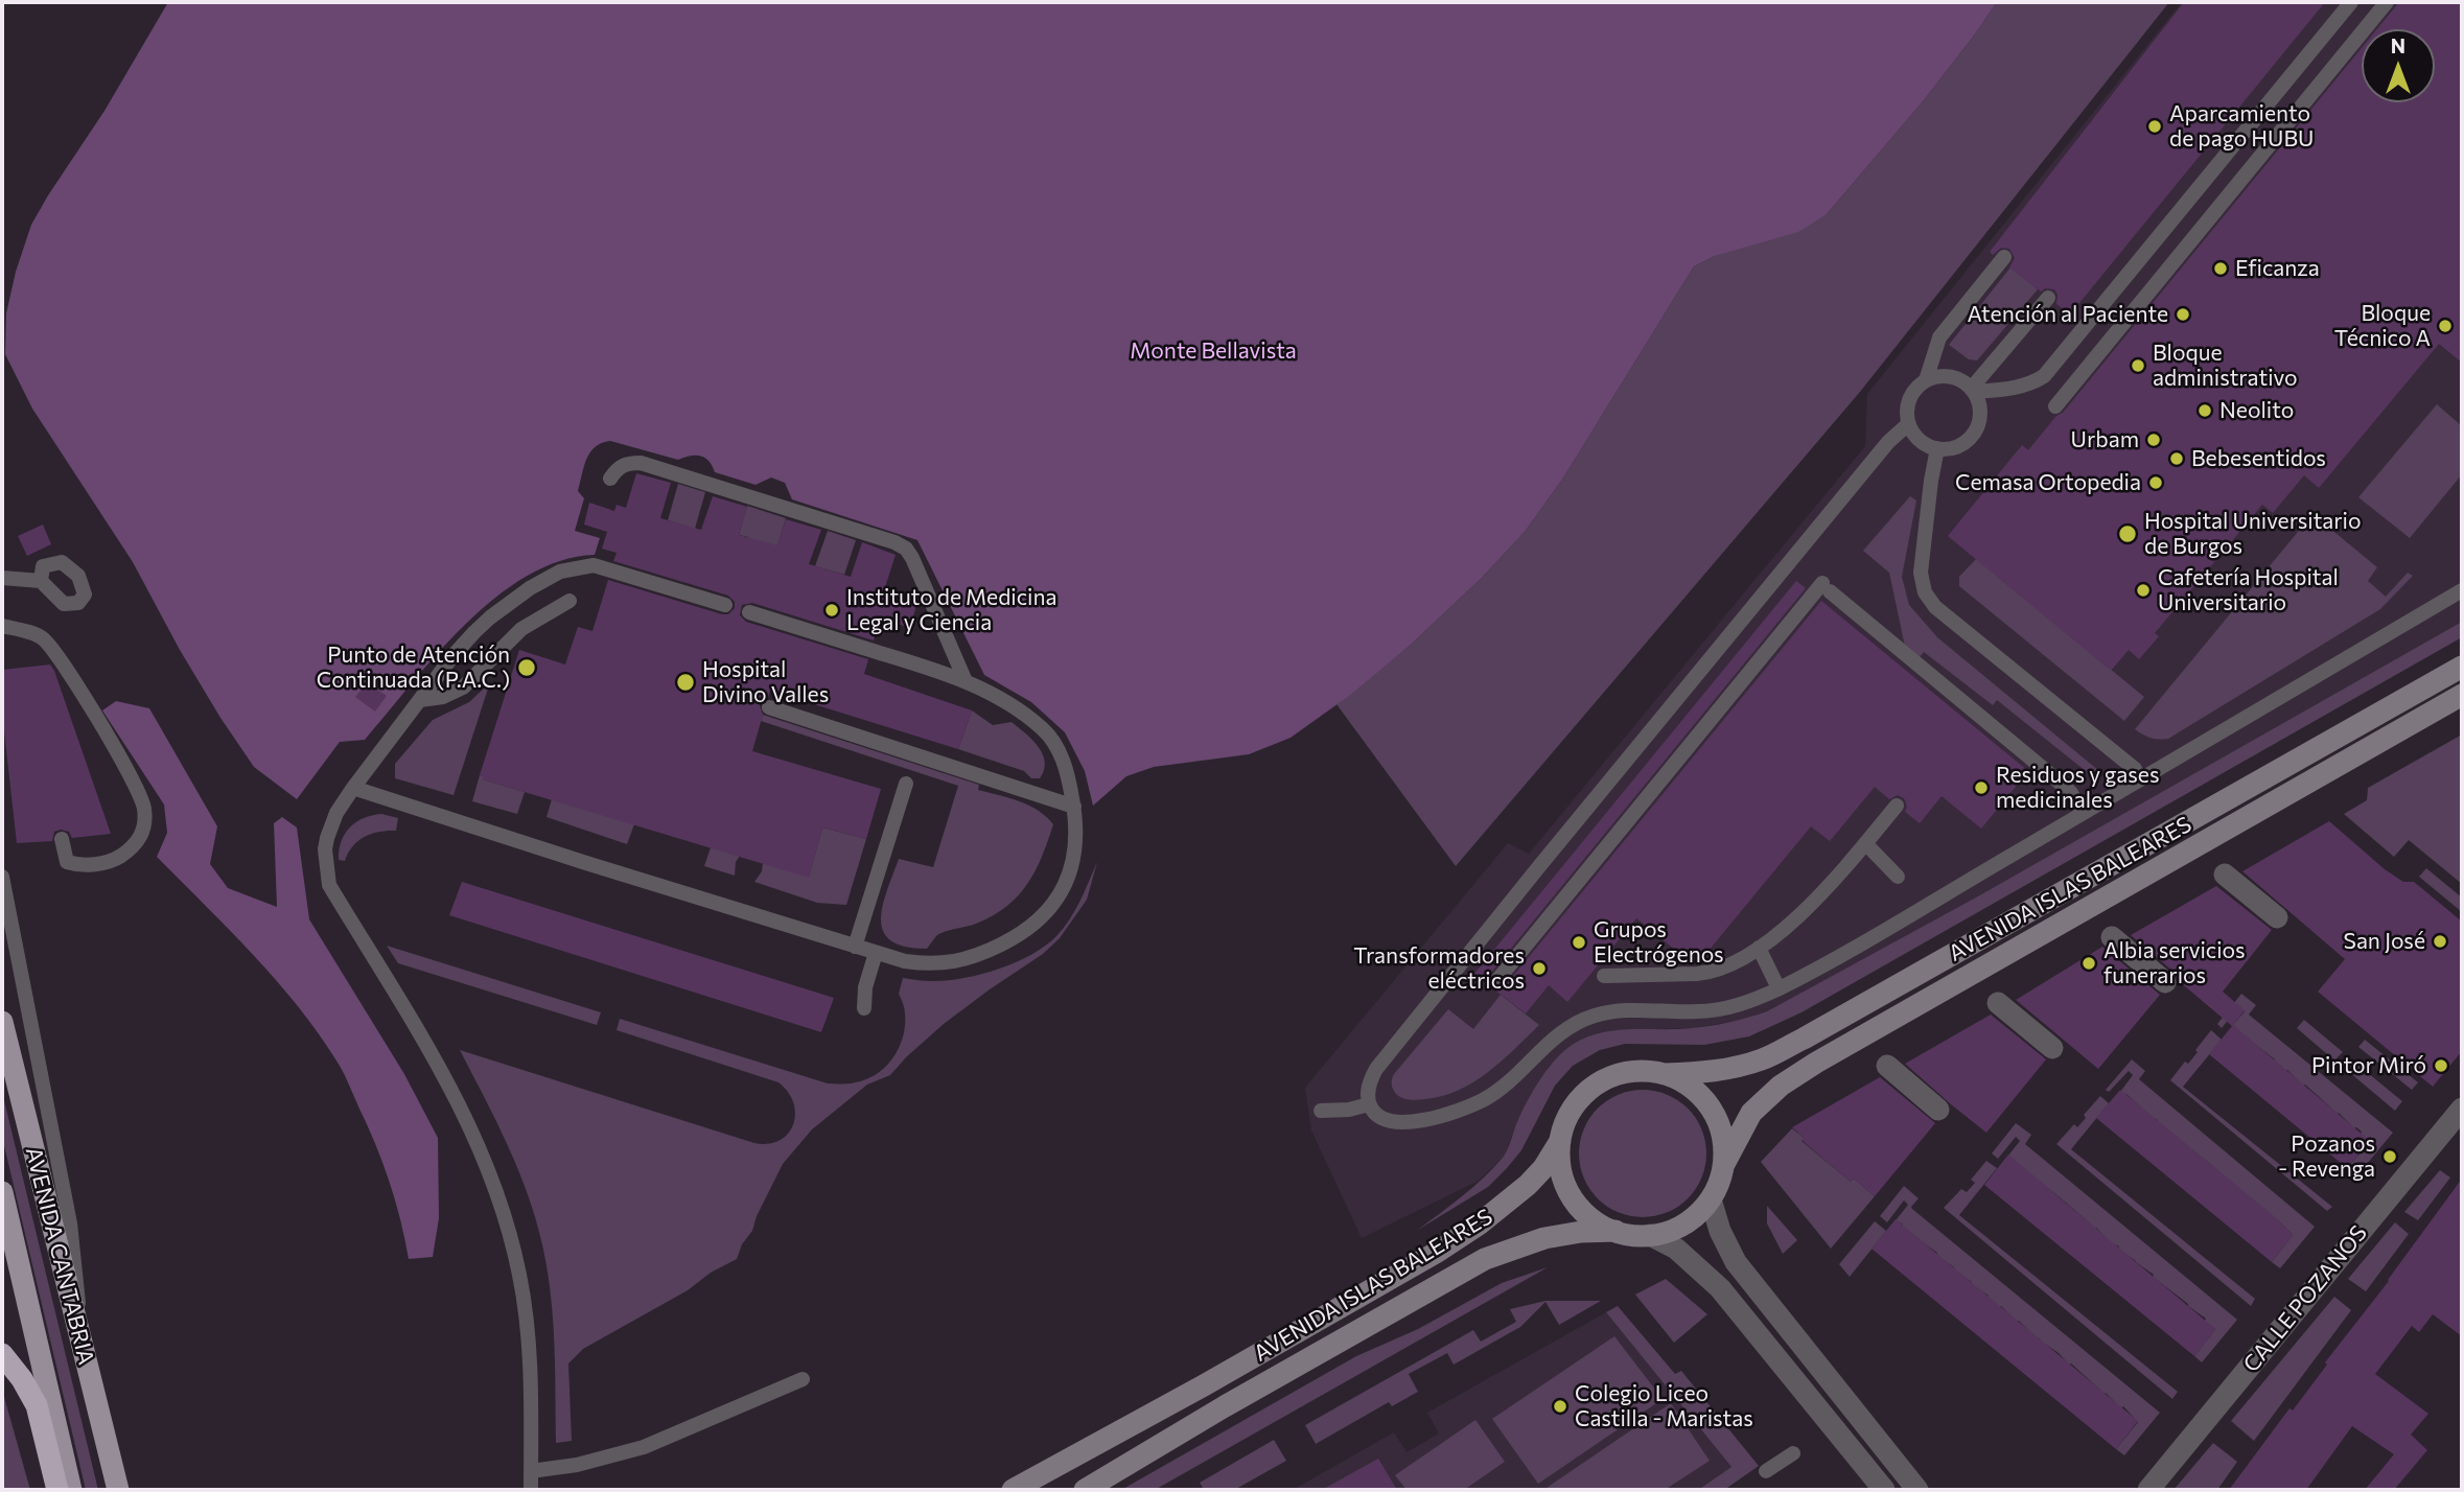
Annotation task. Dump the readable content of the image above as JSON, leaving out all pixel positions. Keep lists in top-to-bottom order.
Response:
{
  "streets": {
    "main road": ["AVENIDA ISLAS BALEARES", "AVENIDA CANTABRIA"],
    "street": ["CALLE POZANOS"]
  },
  "parks": ["Monte Bellavista"],
  "places": [
    "Aparcamiento de pago HUBU",
    "Eficanza",
    "Atención al Paciente",
    "Bloque Técnico A",
    "Bloque administrativo",
    "Neolito",
    "Urbam",
    "Bebesentidos",
    "Cemasa Ortopedia",
    "Hospital Universitario de Burgos",
    "Cafetería Hospital Universitario",
    "Instituto de Medicina Legal y Ciencia",
    "Punto de Atención Continuada (P.A.C.)",
    "Hospital Divino Valles",
    "Residuos y gases medicinales",
    "San José",
    "Grupos Electrógenos",
    "Albia servicios funerarios",
    "Transformadores eléctricos",
    "Pintor Miró",
    "Pozanos - Revenga",
    "Colegio Liceo Castilla - Maristas"
  ],
  "north": "top"
}
